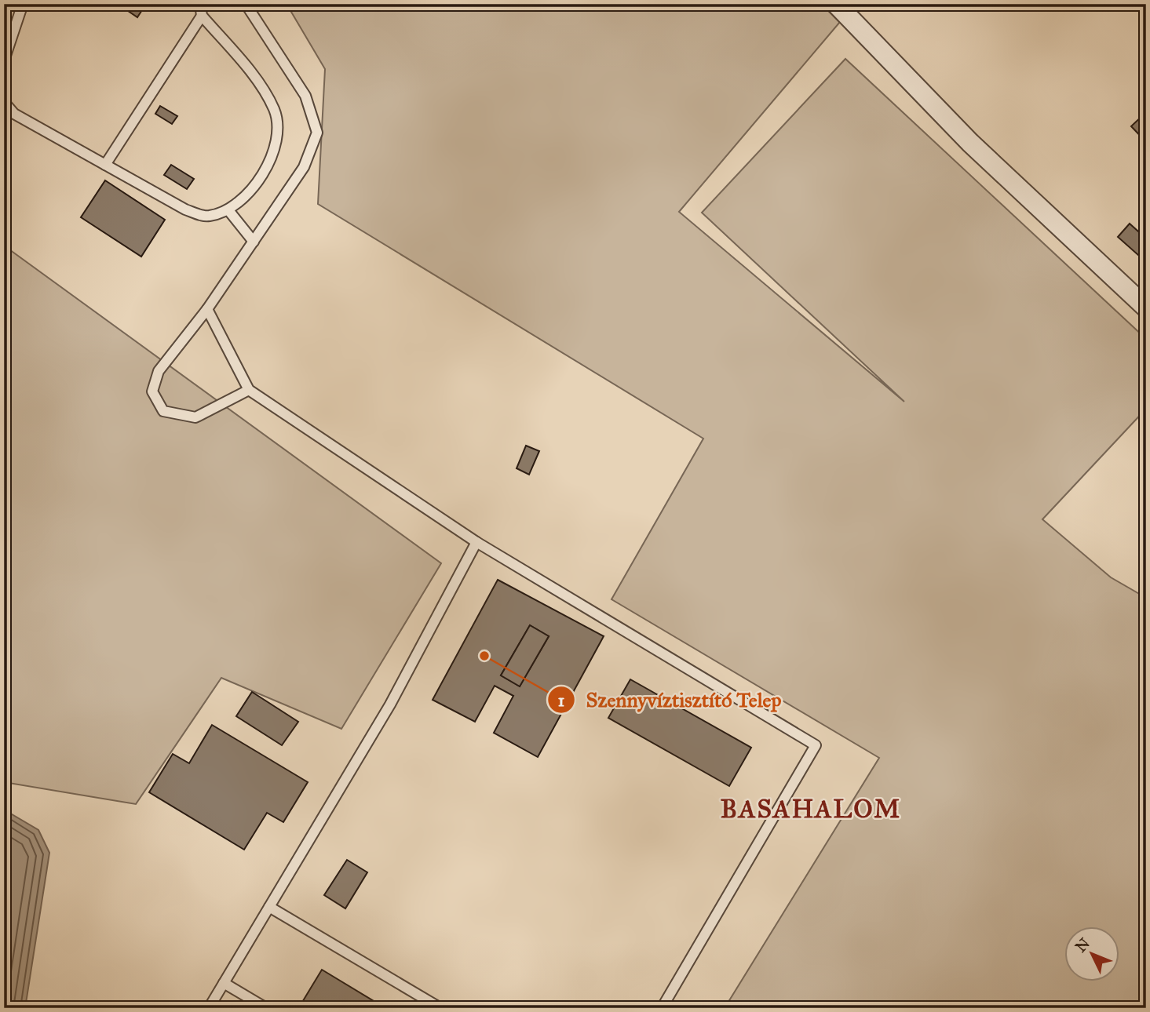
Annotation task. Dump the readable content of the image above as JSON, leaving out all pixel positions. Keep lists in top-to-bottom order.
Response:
{
  "districts": ["BASAHALOM"],
  "places": ["Szennyvíztisztító Telep"],
  "north": "top left"
}
